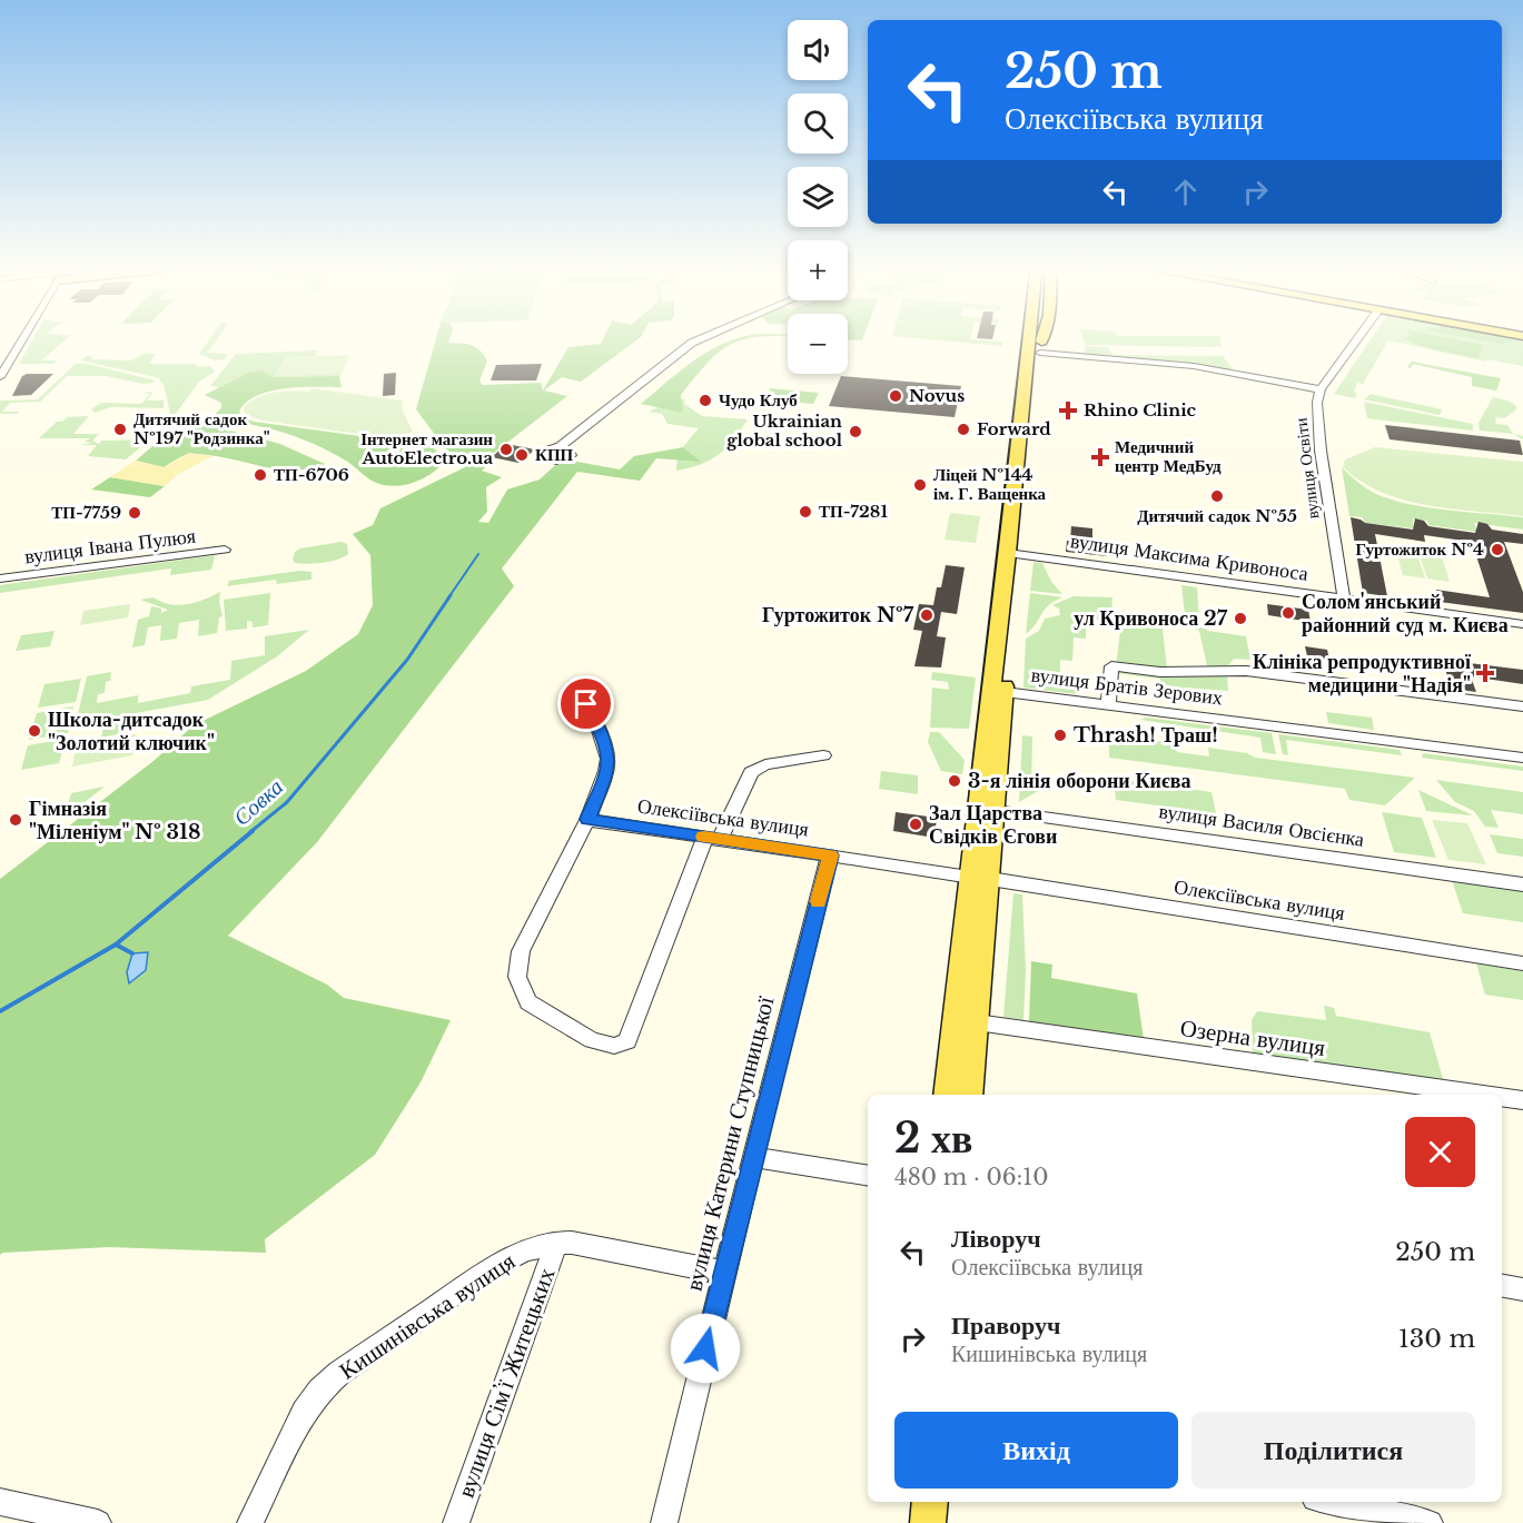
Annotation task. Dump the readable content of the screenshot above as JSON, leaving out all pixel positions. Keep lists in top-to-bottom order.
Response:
{
  "streets": {
    "street": [
      "вулиця Освіти",
      "вулиця Івана Пулюя",
      "вулиця Максима Кривоноса",
      "вулиця Братів Зерових",
      "Олексіївська вулиця",
      "вулиця Василя Овсієнка",
      "Озерна вулиця",
      "вулиця Катерини Ступницької",
      "Кишинівська вулиця",
      "вулиця Сімʼї Житецьких"
    ]
  },
  "crossings": [
    ["вулиця Освіти", "вулиця Максима Кривоноса"],
    ["Олексіївська вулиця", "вулиця Катерини Ступницької"],
    ["вулиця Катерини Ступницької", "Кишинівська вулиця"],
    ["Кишинівська вулиця", "вулиця Сімʼї Житецьких"]
  ],
  "water": ["Совка"],
  "places": {
    "other": [
      "Novus",
      "Чудо Клуб",
      "Дитячий садок №197 \"Родзинка\"",
      "Forward",
      "Ukrainian global school",
      "Інтернет магазин AutoElectro.ua",
      "КПП",
      "ТП-6706",
      "Ліцей №144 ім. Г. Ващенка",
      "Дитячий садок №55",
      "ТП-7281",
      "ТП-7759",
      "Гуртожиток №4",
      "Солом'янський районний суд м. Києва",
      "Гуртожиток №7",
      "ул Кривоноса 27",
      "Школа-дитсадок \"Золотий ключик\"",
      "Thrash! Траш!",
      "3-я лінія оборони Києва",
      "Гімназія \"Міленіум\" № 318",
      "Зал Царства Свідків Єгови"
    ],
    "health": ["Rhino Clinic", "Медичний центр МедБуд", "Клініка репродуктивної медицини \"Надія\""]
  },
  "page": {
    "map_buttons": ["+", "−"],
    "turn": ["250 m", "Олексіївська вулиця"],
    "heading": ["2 хв", "480 m · 06:10"],
    "list": [
      {
        "name": "Ліворуч",
        "note": "Олексіївська вулиця",
        "value": "250 m"
      },
      {
        "name": "Праворуч",
        "note": "Кишинівська вулиця",
        "value": "130 m"
      }
    ],
    "buttons": ["Вихід", "Поділитися"]
  }
}
